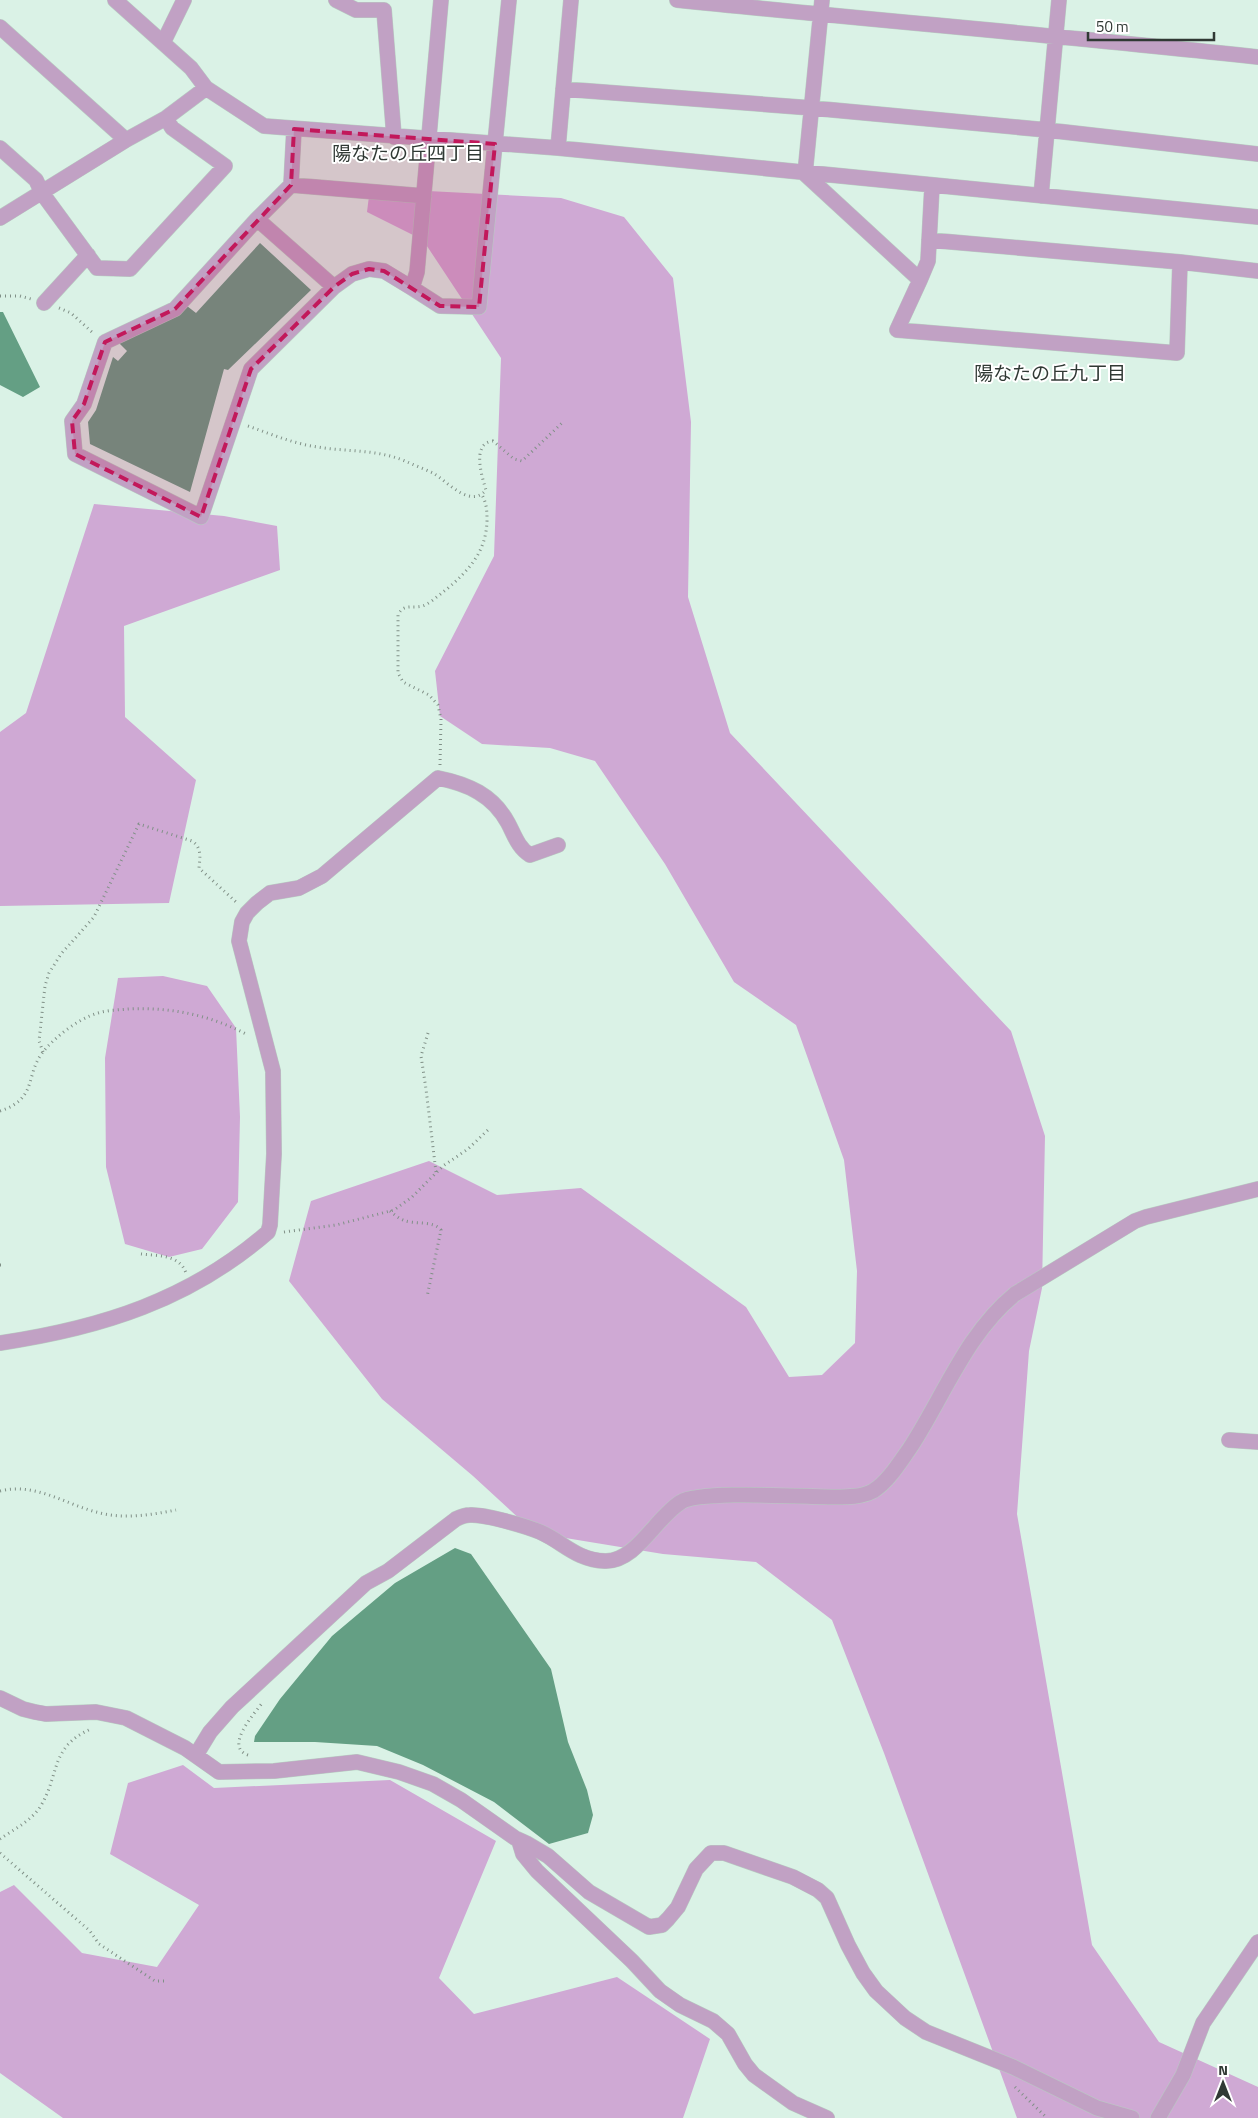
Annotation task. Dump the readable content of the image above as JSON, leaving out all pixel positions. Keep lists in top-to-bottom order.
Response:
{
  "districts": ["陽なたの丘四丁目", "陽なたの丘九丁目"],
  "scale_bar": "50 m",
  "north": "top"
}
